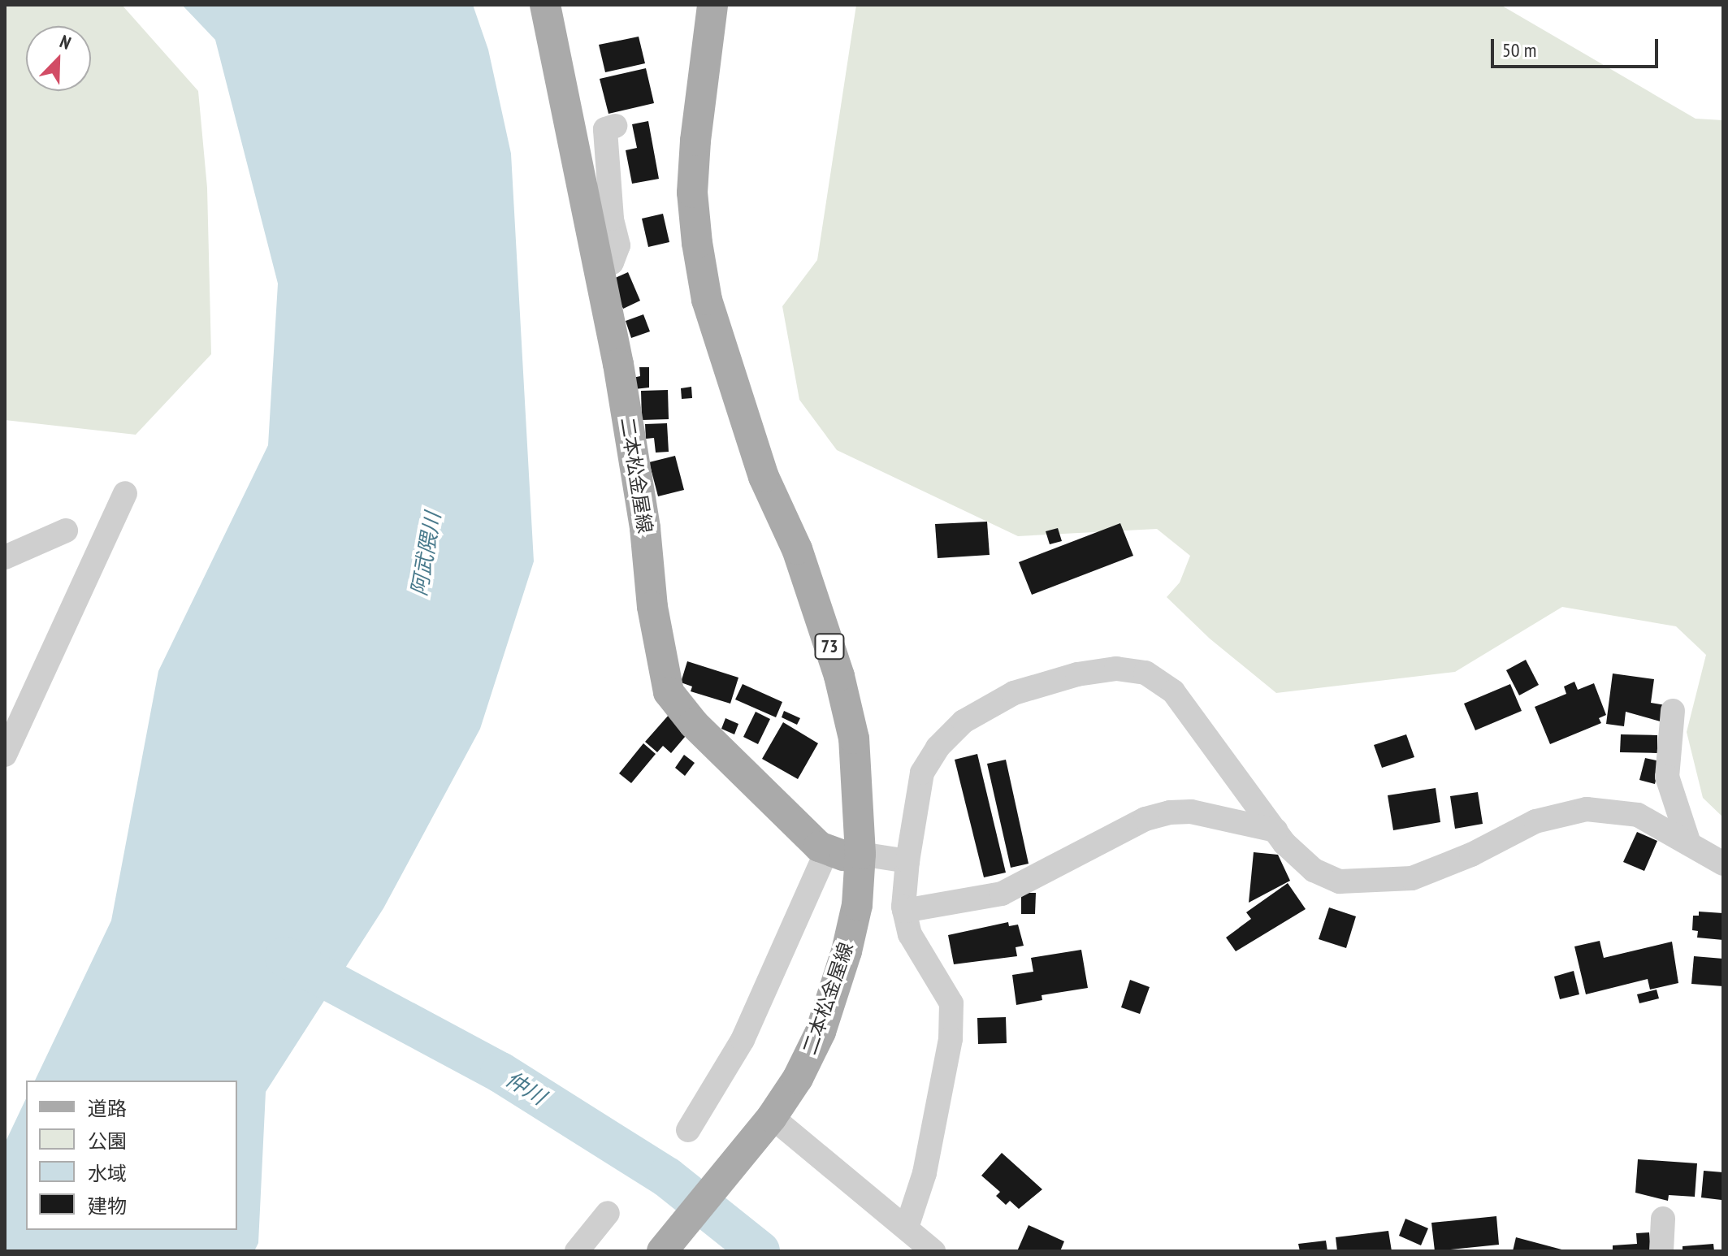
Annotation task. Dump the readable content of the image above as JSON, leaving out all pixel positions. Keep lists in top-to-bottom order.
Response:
{
  "streets": {
    "main road": ["二本松金屋線", "73"]
  },
  "water": ["阿武隈川", "仲川"],
  "legend": [
    "道路",
    "公園",
    "水域",
    "建物"
  ],
  "scale_bar": "50 m",
  "north": "top right"
}
